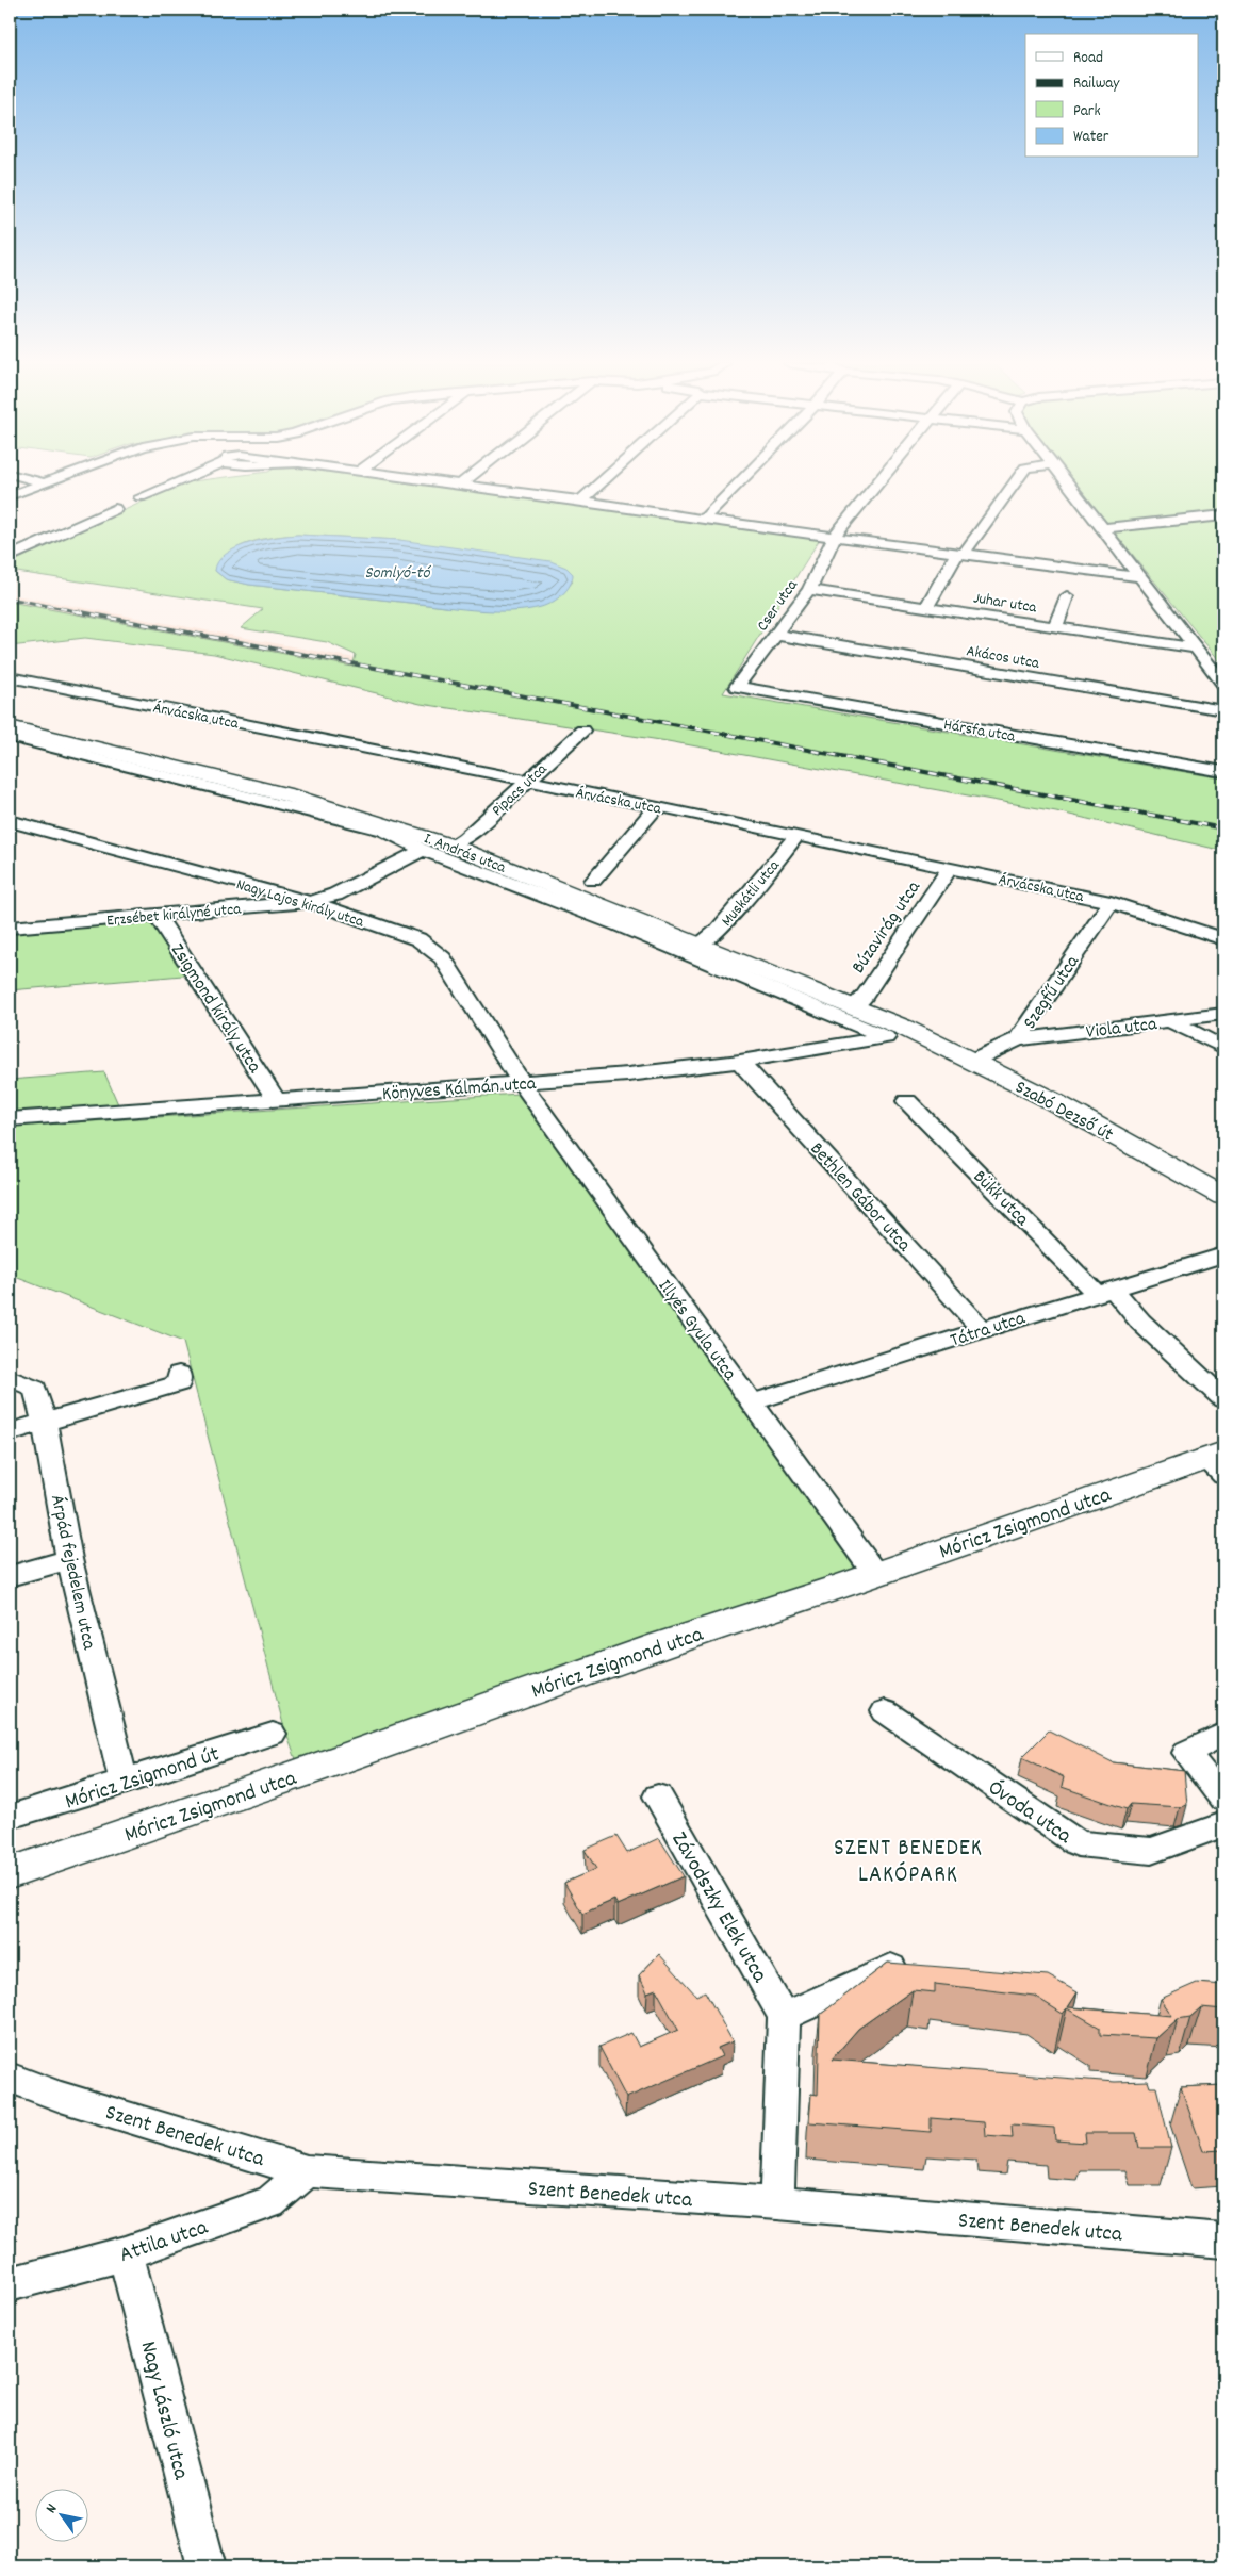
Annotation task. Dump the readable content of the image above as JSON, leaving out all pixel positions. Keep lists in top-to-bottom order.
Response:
{
  "streets": {
    "main road": ["I. András utca", "Szabó Dezső út", "Móricz Zsigmond utca"],
    "street": [
      "Juhar utca",
      "Cser utca",
      "Akácos utca",
      "Árvácska utca",
      "Hársfa utca",
      "Pipacs utca",
      "Muskátli utca",
      "Nagy Lajos király utca",
      "Erzsébet királyné utca",
      "Búzavirág utca",
      "Szegfű utca",
      "Zsigmond király utca",
      "Viola utca",
      "Könyves Kálmán utca",
      "Bethlen Gábor utca",
      "Bükk utca",
      "Tátra utca",
      "Illyés Gyula utca",
      "Árpád fejedelem utca",
      "Móricz Zsigmond út",
      "Óvoda utca",
      "Závodszky Elek utca",
      "Szent Benedek utca",
      "Attila utca",
      "Nagy László utca"
    ]
  },
  "crossings": [
    ["Juhar utca", "Cser utca"],
    ["Cser utca", "Akácos utca"],
    ["Cser utca", "Hársfa utca"],
    ["Árvácska utca", "Pipacs utca"],
    ["Árvácska utca", "Muskátli utca"],
    ["Árvácska utca", "Búzavirág utca"],
    ["Árvácska utca", "Szegfű utca"],
    ["Pipacs utca", "I. András utca"],
    ["I. András utca", "Muskátli utca"],
    ["I. András utca", "Erzsébet királyné utca"],
    ["I. András utca", "Búzavirág utca"],
    ["I. András utca", "Könyves Kálmán utca"],
    ["I. András utca", "Szabó Dezső út"],
    ["Nagy Lajos király utca", "Erzsébet királyné utca"],
    ["Nagy Lajos király utca", "Könyves Kálmán utca"],
    ["Nagy Lajos király utca", "Illyés Gyula utca"],
    ["Erzsébet királyné utca", "Zsigmond király utca"],
    ["Szegfű utca", "Viola utca"],
    ["Szegfű utca", "Szabó Dezső út"],
    ["Zsigmond király utca", "Könyves Kálmán utca"],
    ["Könyves Kálmán utca", "Szabó Dezső út"],
    ["Könyves Kálmán utca", "Bethlen Gábor utca"],
    ["Könyves Kálmán utca", "Illyés Gyula utca"],
    ["Bethlen Gábor utca", "Tátra utca"],
    ["Bükk utca", "Tátra utca"],
    ["Tátra utca", "Illyés Gyula utca"],
    ["Illyés Gyula utca", "Móricz Zsigmond utca"],
    ["Árpád fejedelem utca", "Móricz Zsigmond út"],
    ["Szent Benedek utca", "Attila utca"],
    ["Attila utca", "Nagy László utca"]
  ],
  "districts": ["SZENT BENEDEK LAKÓPARK"],
  "water": ["Somlyó-tó"],
  "legend": [
    "Road",
    "Railway",
    "Park",
    "Water"
  ],
  "north": "top left"
}
